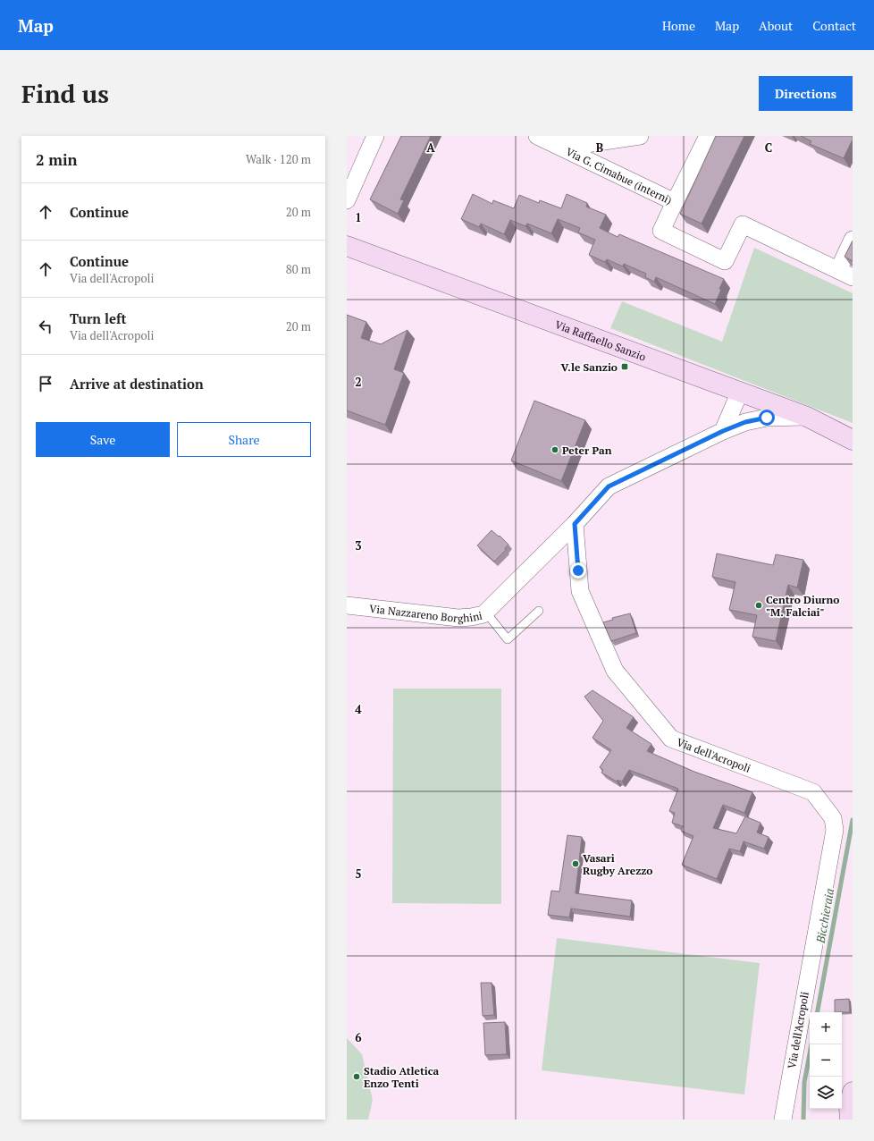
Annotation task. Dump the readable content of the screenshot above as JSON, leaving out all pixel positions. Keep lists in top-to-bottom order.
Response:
{
  "streets": {
    "main road": ["Via Raffaello Sanzio"],
    "street": ["Via G. Cimabue (interni)", "Via Nazzareno Borghini", "Via dell'Acropoli"]
  },
  "crossings": [
    ["Via Nazzareno Borghini", "Via dell'Acropoli"]
  ],
  "water": ["Bicchieraia"],
  "places": {
    "transit": ["V.le Sanzio"],
    "other": [
      "Peter Pan",
      "Centro Diurno \"M. Falciai\"",
      "Vasari Rugby Arezzo",
      "Stadio Atletica Enzo Tenti"
    ]
  },
  "page": {
    "header": "Map",
    "nav": [
      "Home",
      "Map",
      "About",
      "Contact"
    ],
    "buttons": [
      "Directions",
      ["Save", "Share"]
    ],
    "title": "Find us",
    "heading": ["2 min", "Walk · 120 m"],
    "list": [
      ["Continue", "20 m"],
      ["Continue", "Via dell'Acropoli", "80 m"],
      ["Turn left", "Via dell'Acropoli", "20 m"],
      "Arrive at destination"
    ],
    "map_buttons": ["+", "−"]
  },
  "grid": {
    "columns": ["A", "B", "C"],
    "rows": [
      "1",
      "2",
      "3",
      "4",
      "5",
      "6"
    ]
  }
}
